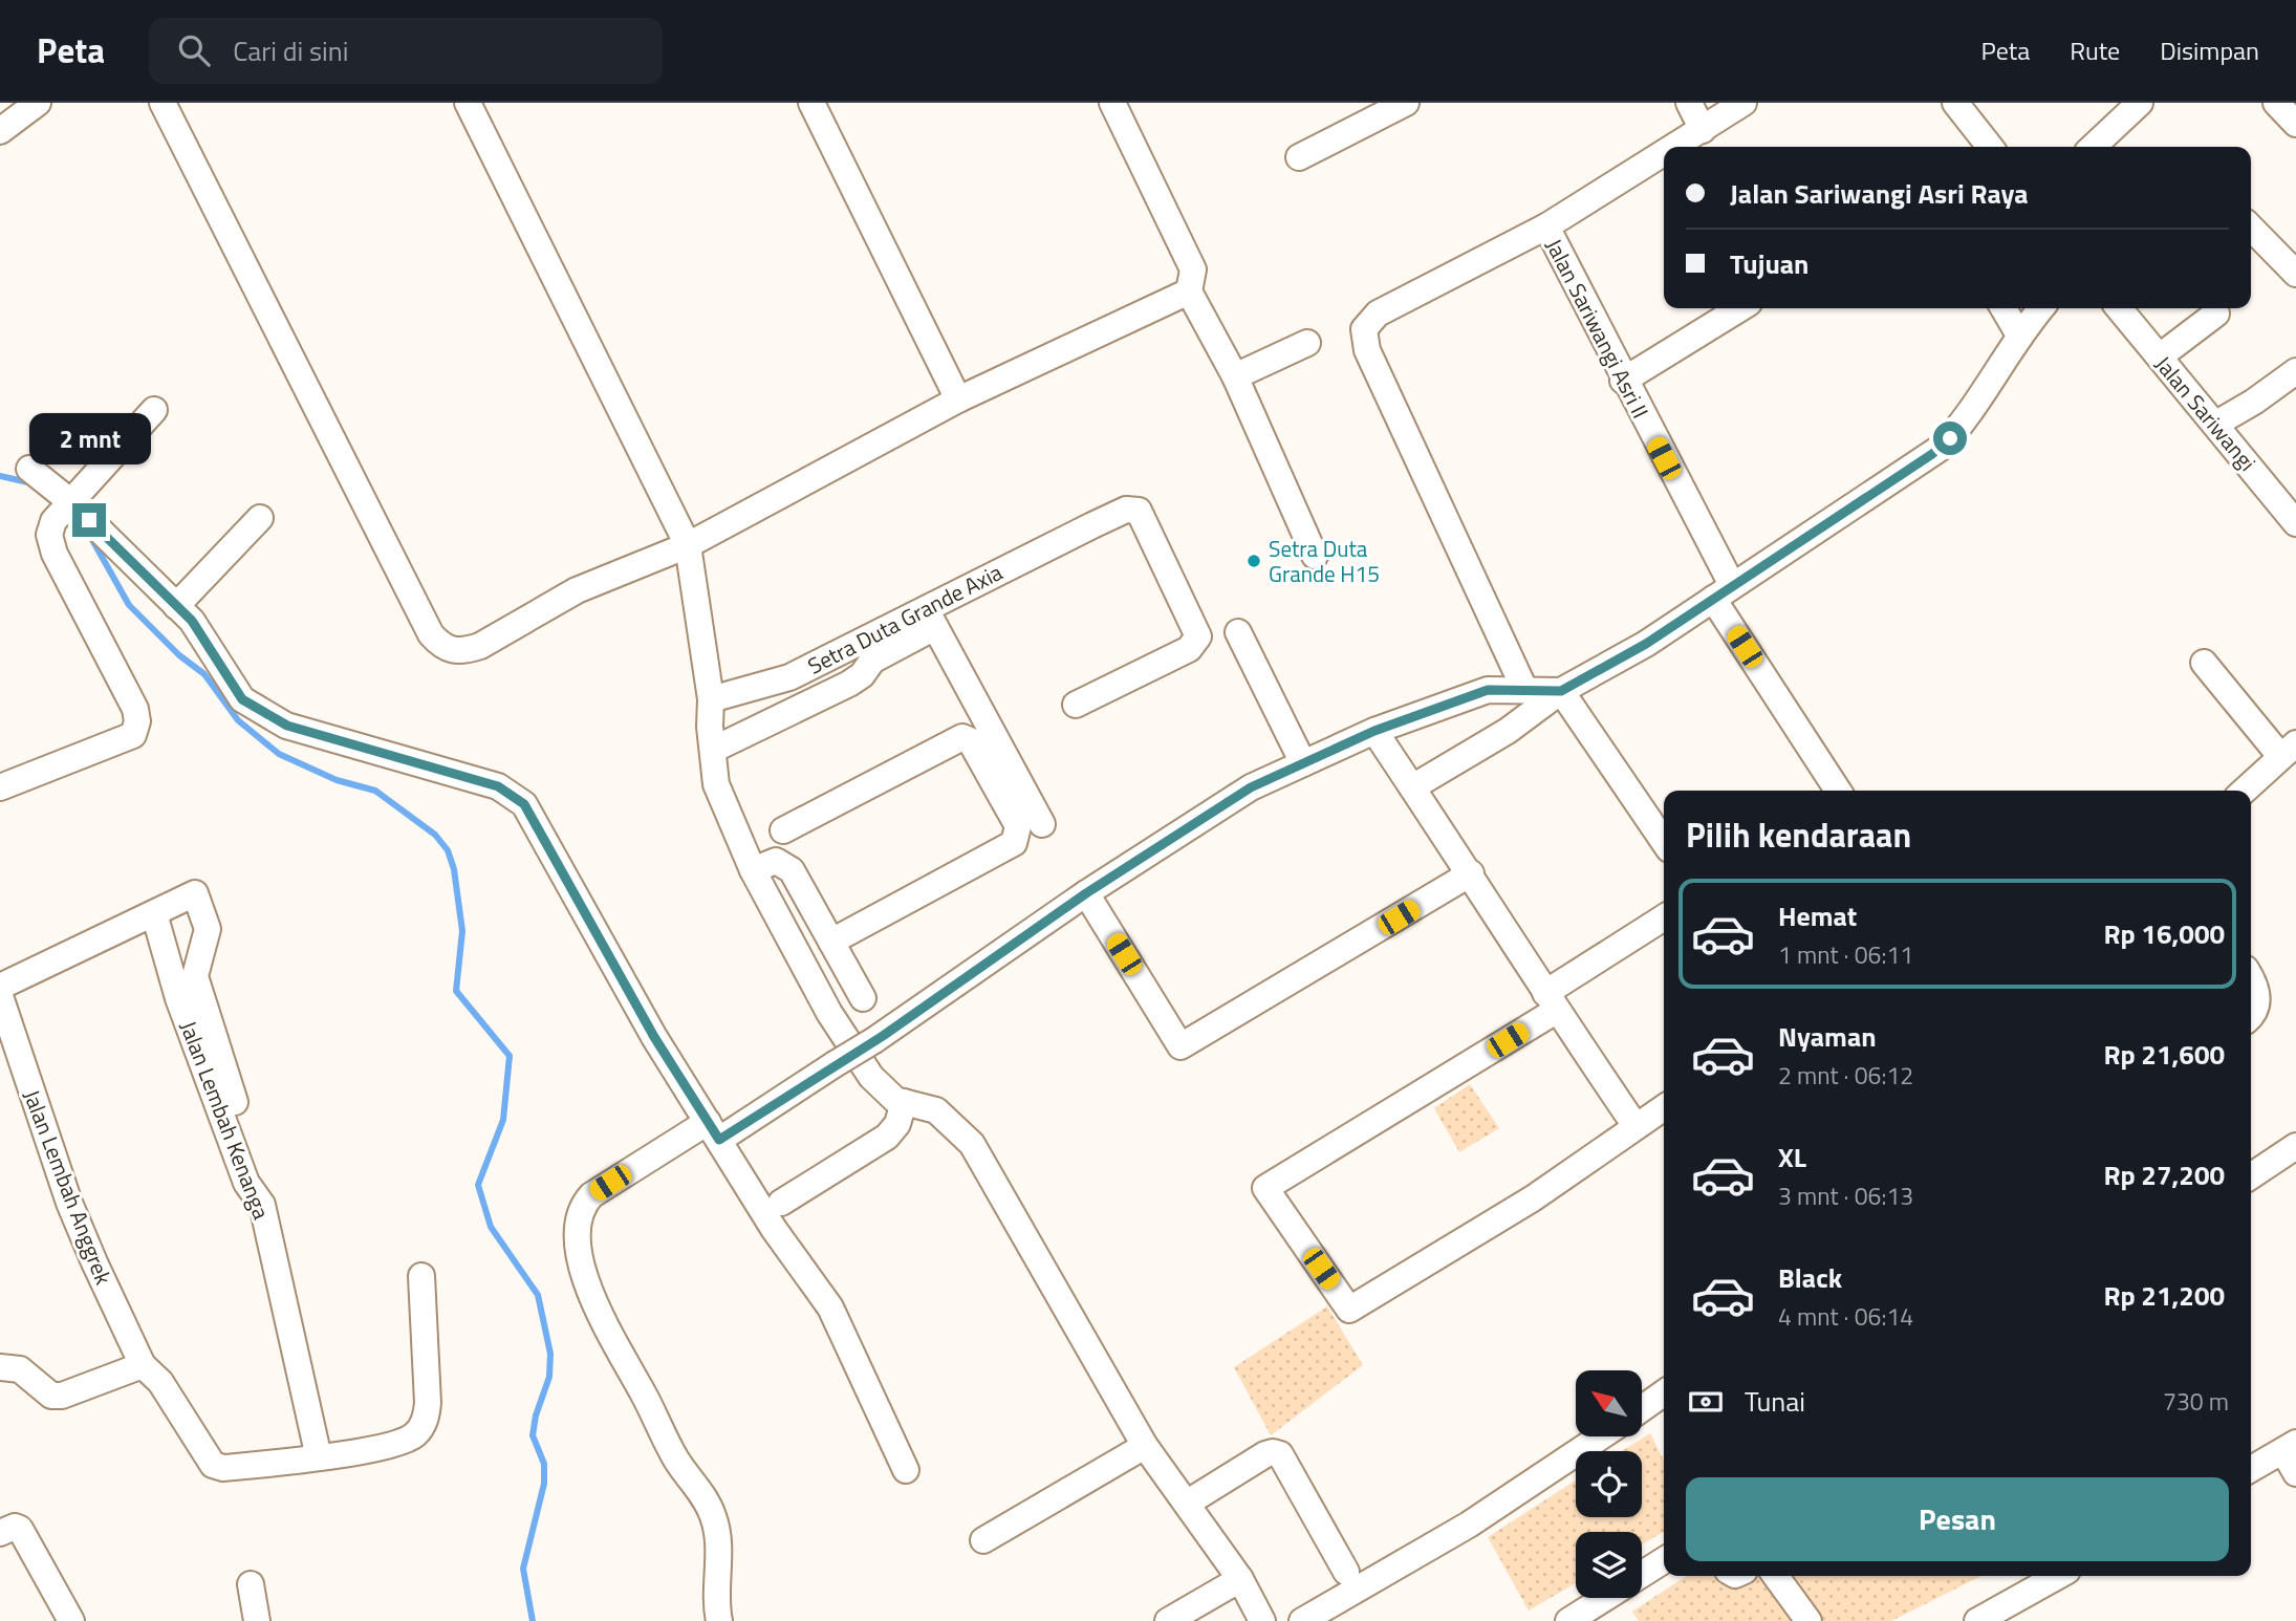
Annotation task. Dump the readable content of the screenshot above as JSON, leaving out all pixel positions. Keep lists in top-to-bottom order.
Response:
{
  "streets": {
    "street": [
      "Jalan Sariwangi Asri II",
      "Jalan Sariwangi",
      "Setra Duta Grande Axia",
      "Jalan Lembah Kenanga",
      "Jalan Lembah Anggrek"
    ]
  },
  "crossings": [
    ["Jalan Lembah Kenanga", "Jalan Lembah Anggrek"]
  ],
  "places": ["Setra Duta Grande H15"],
  "north": "top left",
  "page": {
    "header": "Peta",
    "search": "Cari di sini",
    "nav": ["Peta", "Rute", "Disimpan"],
    "banner": ["Jalan Sariwangi Asri Raya", "Tujuan"],
    "bubble": "2 mnt",
    "heading": "Pilih kendaraan",
    "list": [
      {
        "name": "Hemat",
        "note": "1 mnt · 06:11",
        "value": "Rp 16,000"
      },
      {
        "name": "Nyaman",
        "note": "2 mnt · 06:12",
        "value": "Rp 21,600"
      },
      {
        "name": "XL",
        "note": "3 mnt · 06:13",
        "value": "Rp 27,200"
      },
      {
        "name": "Black",
        "note": "4 mnt · 06:14",
        "value": "Rp 21,200"
      }
    ],
    "pay": ["Tunai", "730 m"],
    "buttons": "Pesan"
  }
}
